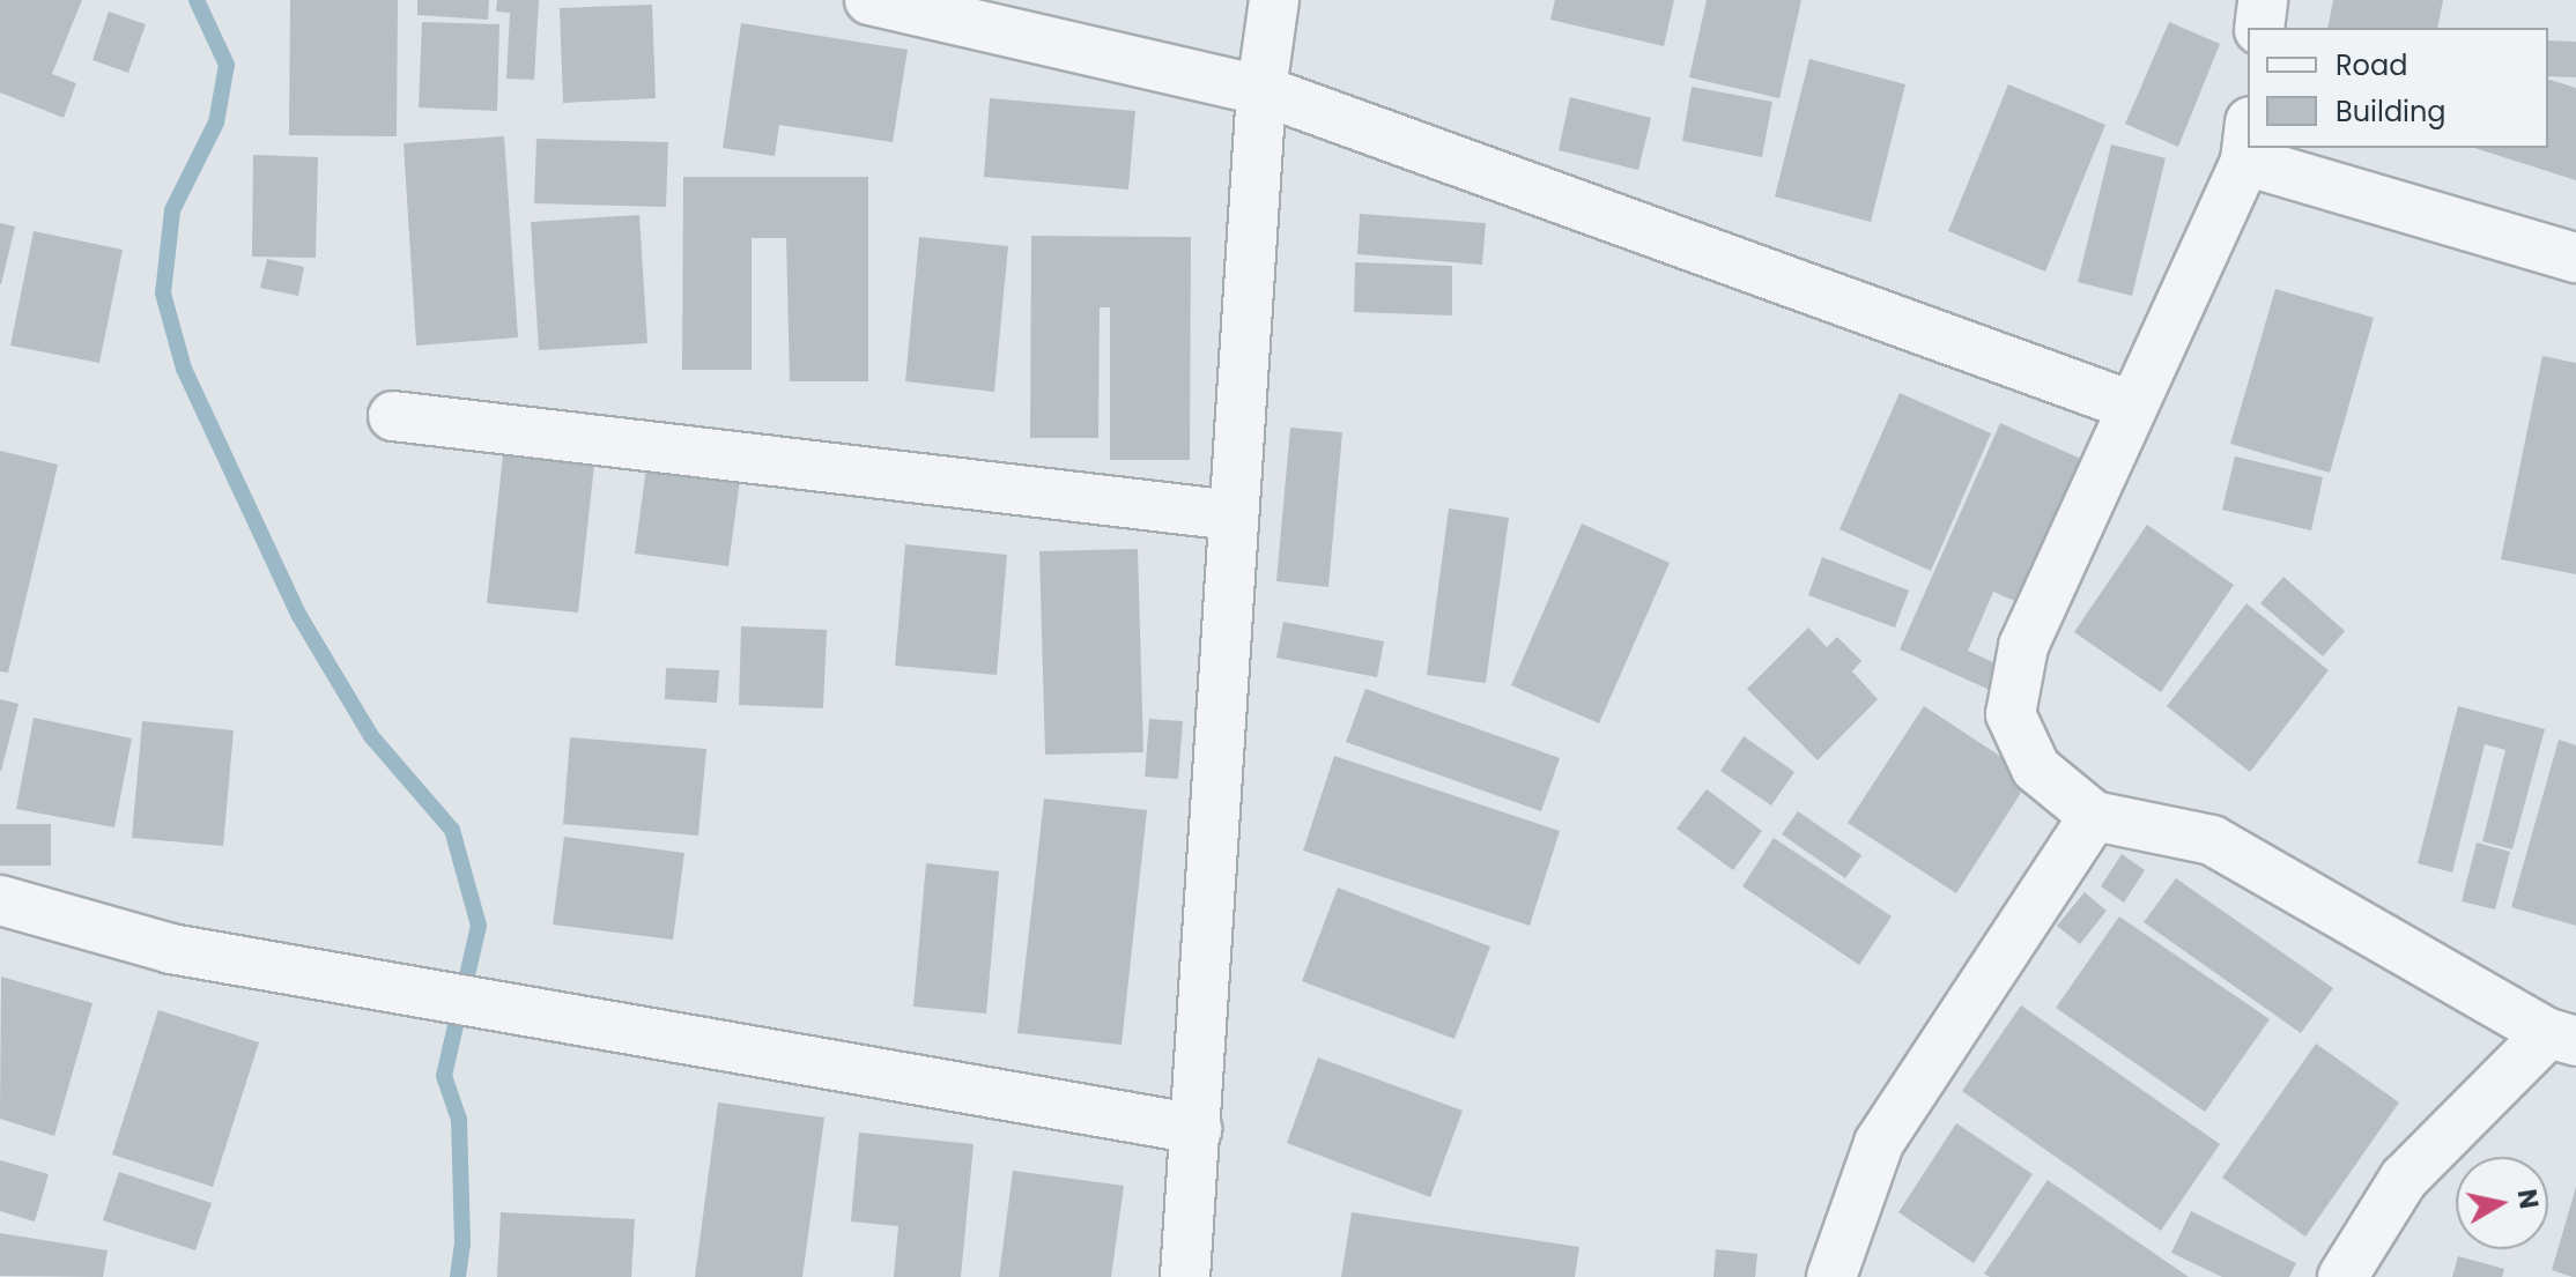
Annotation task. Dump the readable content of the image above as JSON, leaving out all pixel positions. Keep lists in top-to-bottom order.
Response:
{
  "legend": ["Road", "Building"],
  "north": "right"
}
